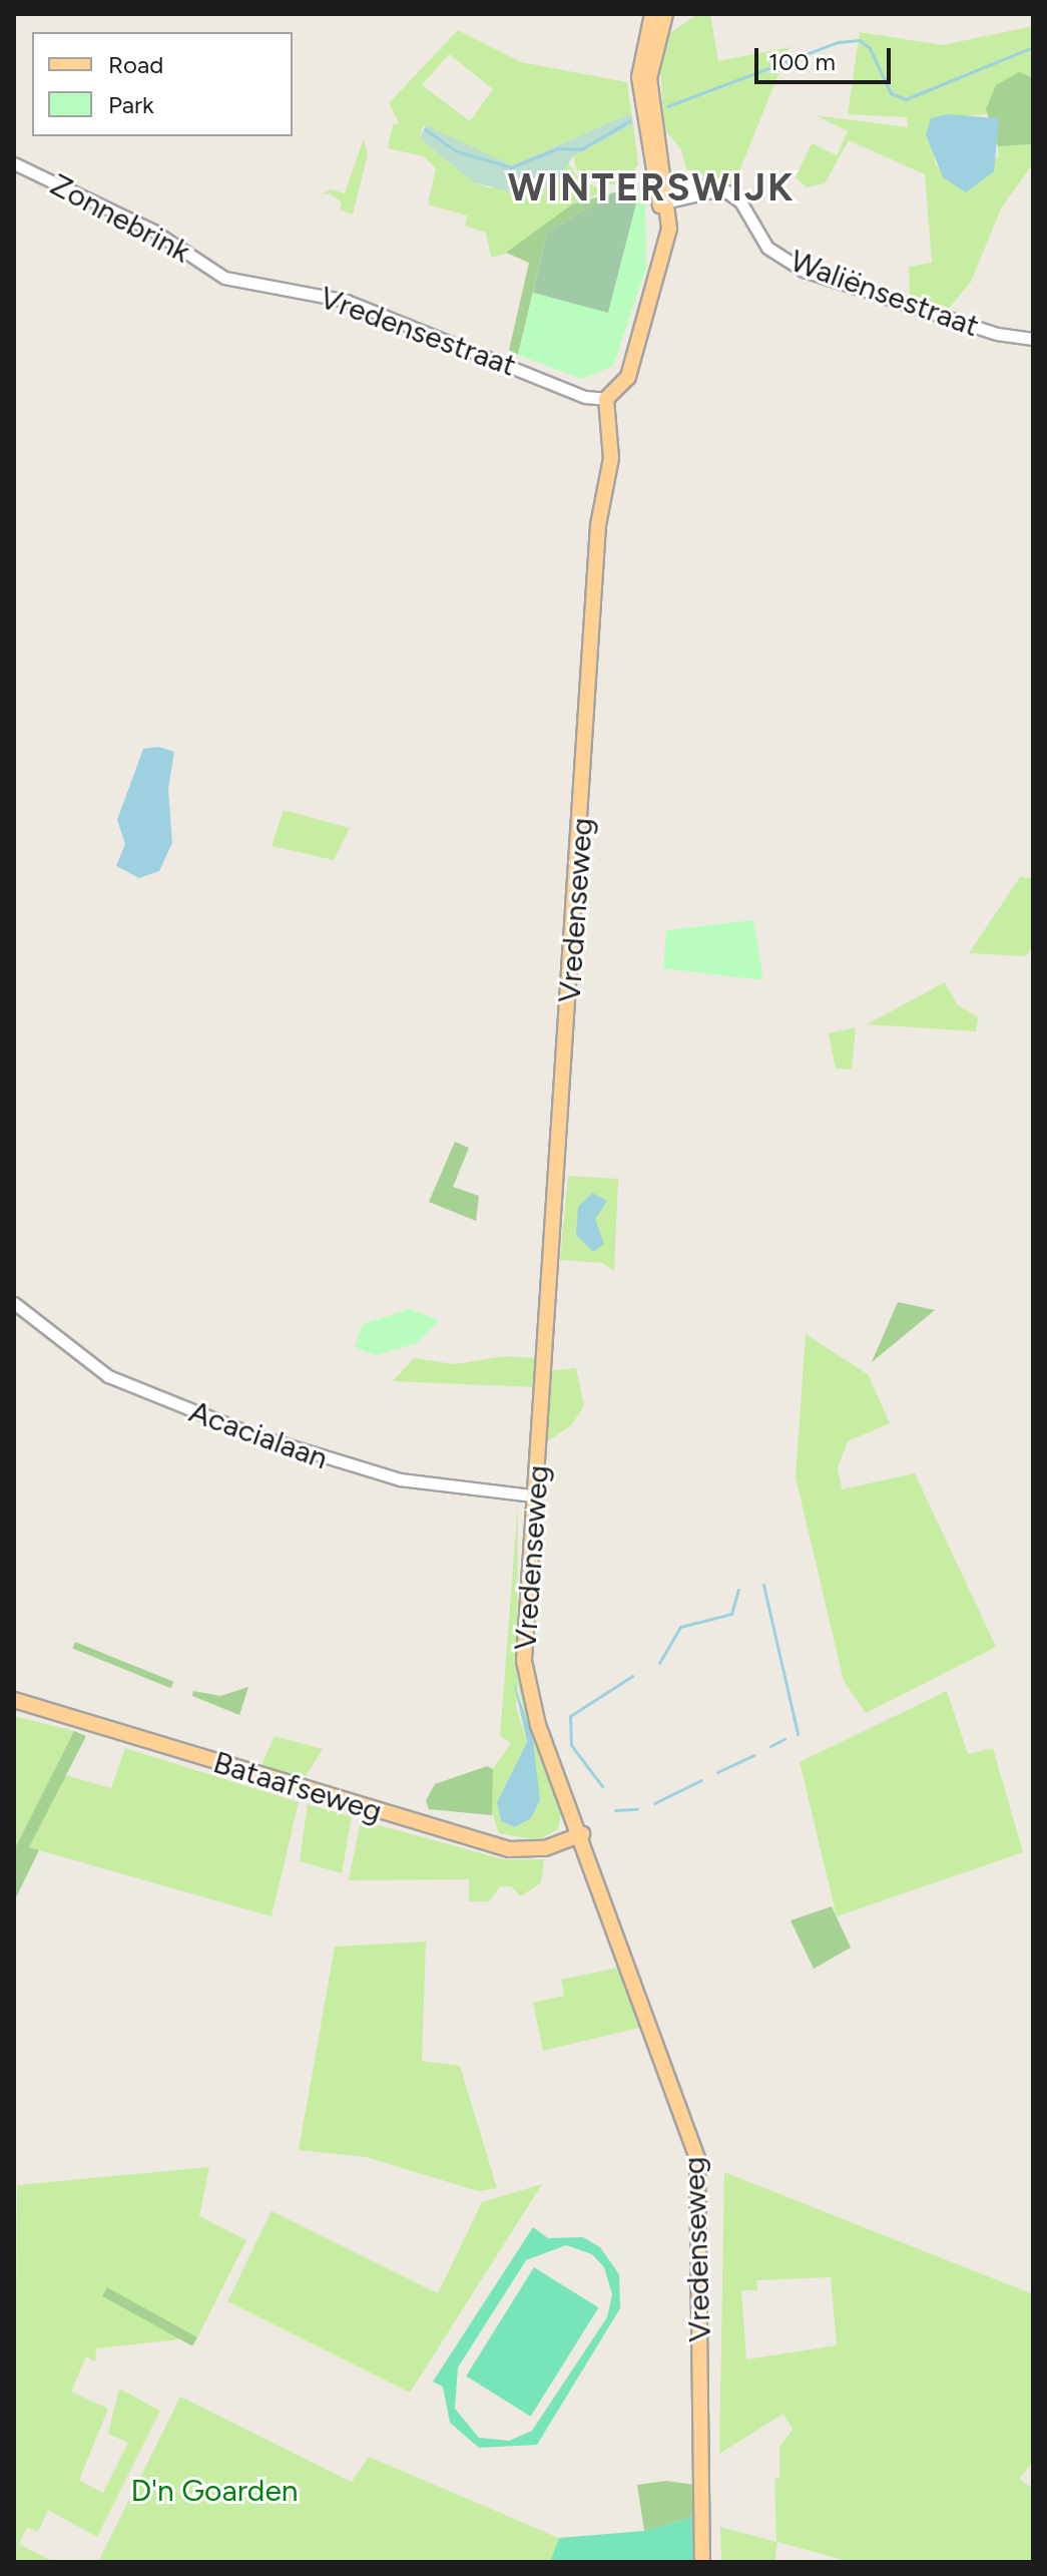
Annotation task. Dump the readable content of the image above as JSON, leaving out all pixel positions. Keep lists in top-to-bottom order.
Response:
{
  "streets": {
    "main road": ["Vredenseweg", "Bataafseweg"],
    "street": [
      "Zonnebrink",
      "Waliënsestraat",
      "Vredensestraat",
      "Acacialaan"
    ]
  },
  "crossings": [
    ["Zonnebrink", "Vredensestraat"],
    ["Vredensestraat", "Vredenseweg"],
    ["Vredenseweg", "Acacialaan"],
    ["Vredenseweg", "Bataafseweg"]
  ],
  "districts": ["WINTERSWIJK"],
  "parks": ["D'n Goarden"],
  "legend": ["Road", "Park"],
  "scale_bar": "100 m"
}
